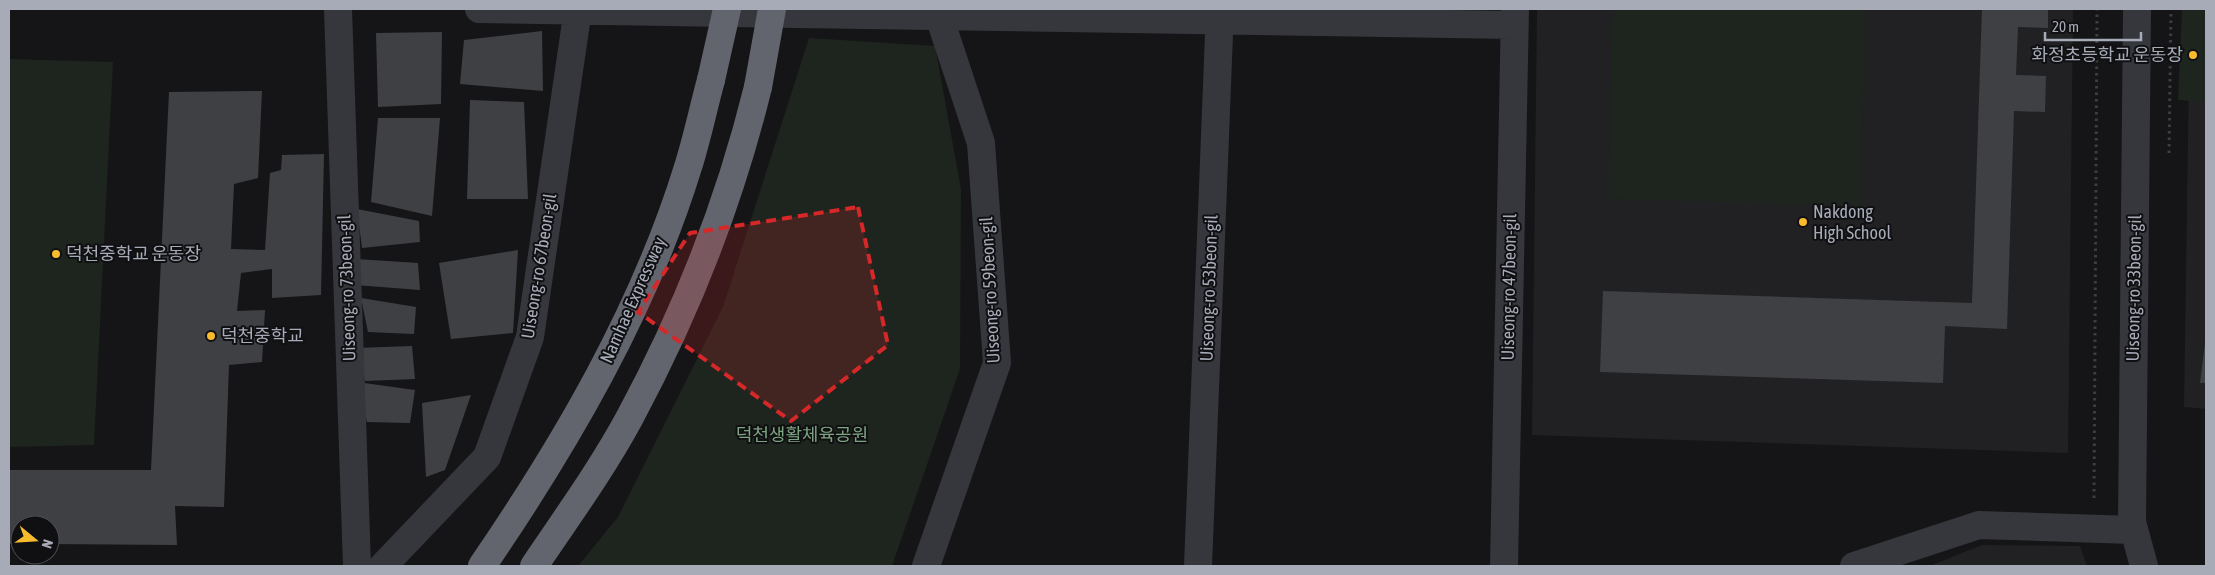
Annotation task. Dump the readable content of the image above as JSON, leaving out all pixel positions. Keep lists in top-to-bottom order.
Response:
{
  "streets": {
    "highway": ["Namhae Expressway"],
    "street": [
      "Uiseong-ro 67beon-gil",
      "Uiseong-ro 47beon-gil",
      "Uiseong-ro 73beon-gil",
      "Uiseong-ro 53beon-gil",
      "Uiseong-ro 33beon-gil",
      "Uiseong-ro 59beon-gil"
    ]
  },
  "parks": ["덕천생활체육공원"],
  "places": [
    "화정초등학교 운동장",
    "Nakdong High School",
    "덕천중학교 운동장",
    "덕천중학교"
  ],
  "scale_bar": "20 m",
  "north": "right"
}
